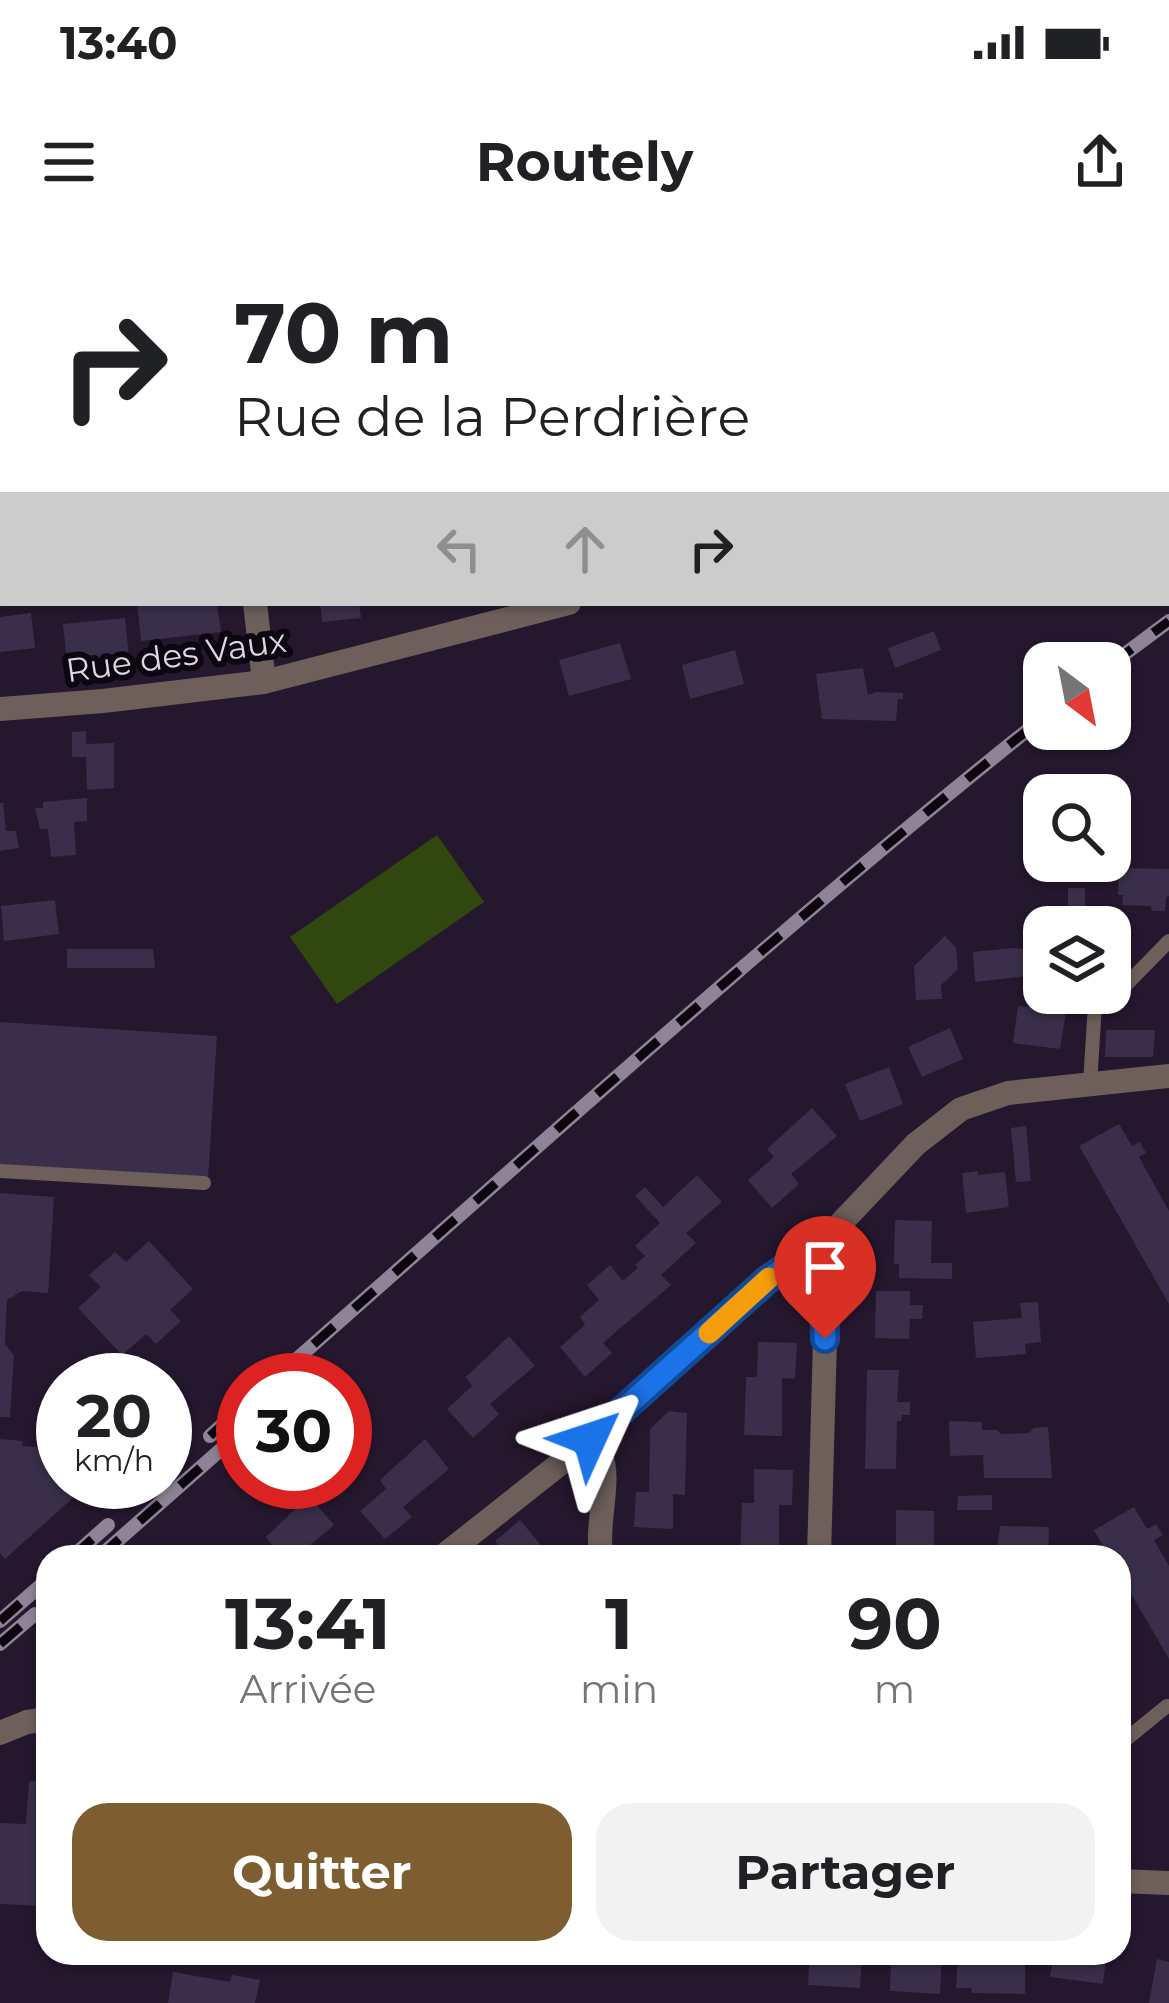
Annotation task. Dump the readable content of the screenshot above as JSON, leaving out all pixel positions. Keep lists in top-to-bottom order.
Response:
{
  "streets": {
    "street": ["Rue des Vaux"]
  },
  "north": "bottom right",
  "page": {
    "status": "13:40",
    "header": "Routely",
    "turn": ["70 m", "Rue de la Perdrière"],
    "speed": "20 km/h",
    "limit": "30",
    "eta": [
      "13:41",
      "Arrivée",
      "1",
      "min",
      "90",
      "m"
    ],
    "buttons": ["Quitter", "Partager"]
  }
}
